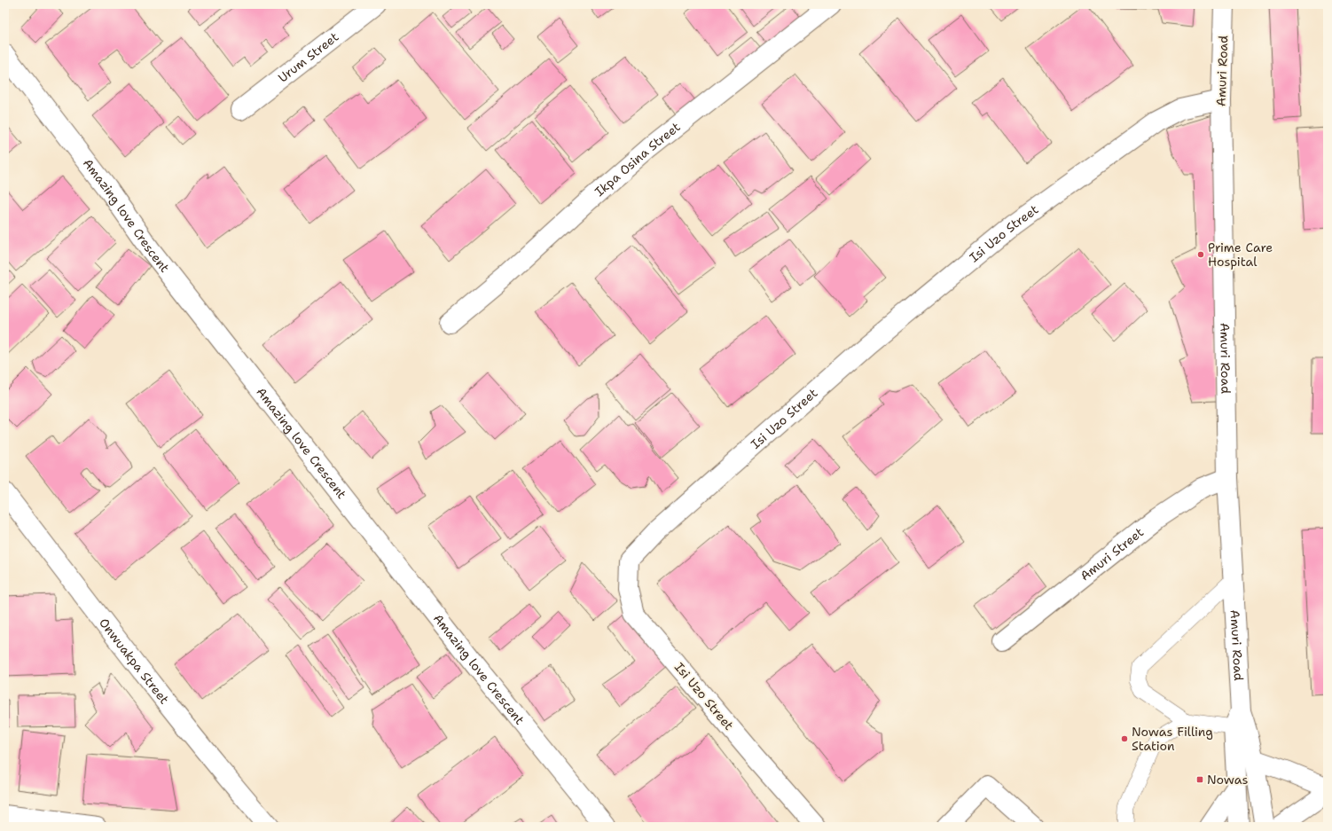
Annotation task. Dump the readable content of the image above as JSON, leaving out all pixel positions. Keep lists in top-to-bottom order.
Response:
{
  "streets": {
    "street": [
      "Urum Street",
      "Amuri Road",
      "Ikpa Osina Street",
      "Amazing love Crescent",
      "Isi Uzo Street",
      "Amuri Street",
      "Onwuakpa Street"
    ]
  },
  "crossings": [
    ["Amuri Road", "Isi Uzo Street"],
    ["Amuri Road", "Amuri Street"]
  ],
  "places": {
    "other": ["Prime Care Hospital", "Nowas Filling Station"],
    "transit": ["Nowas"]
  }
}
